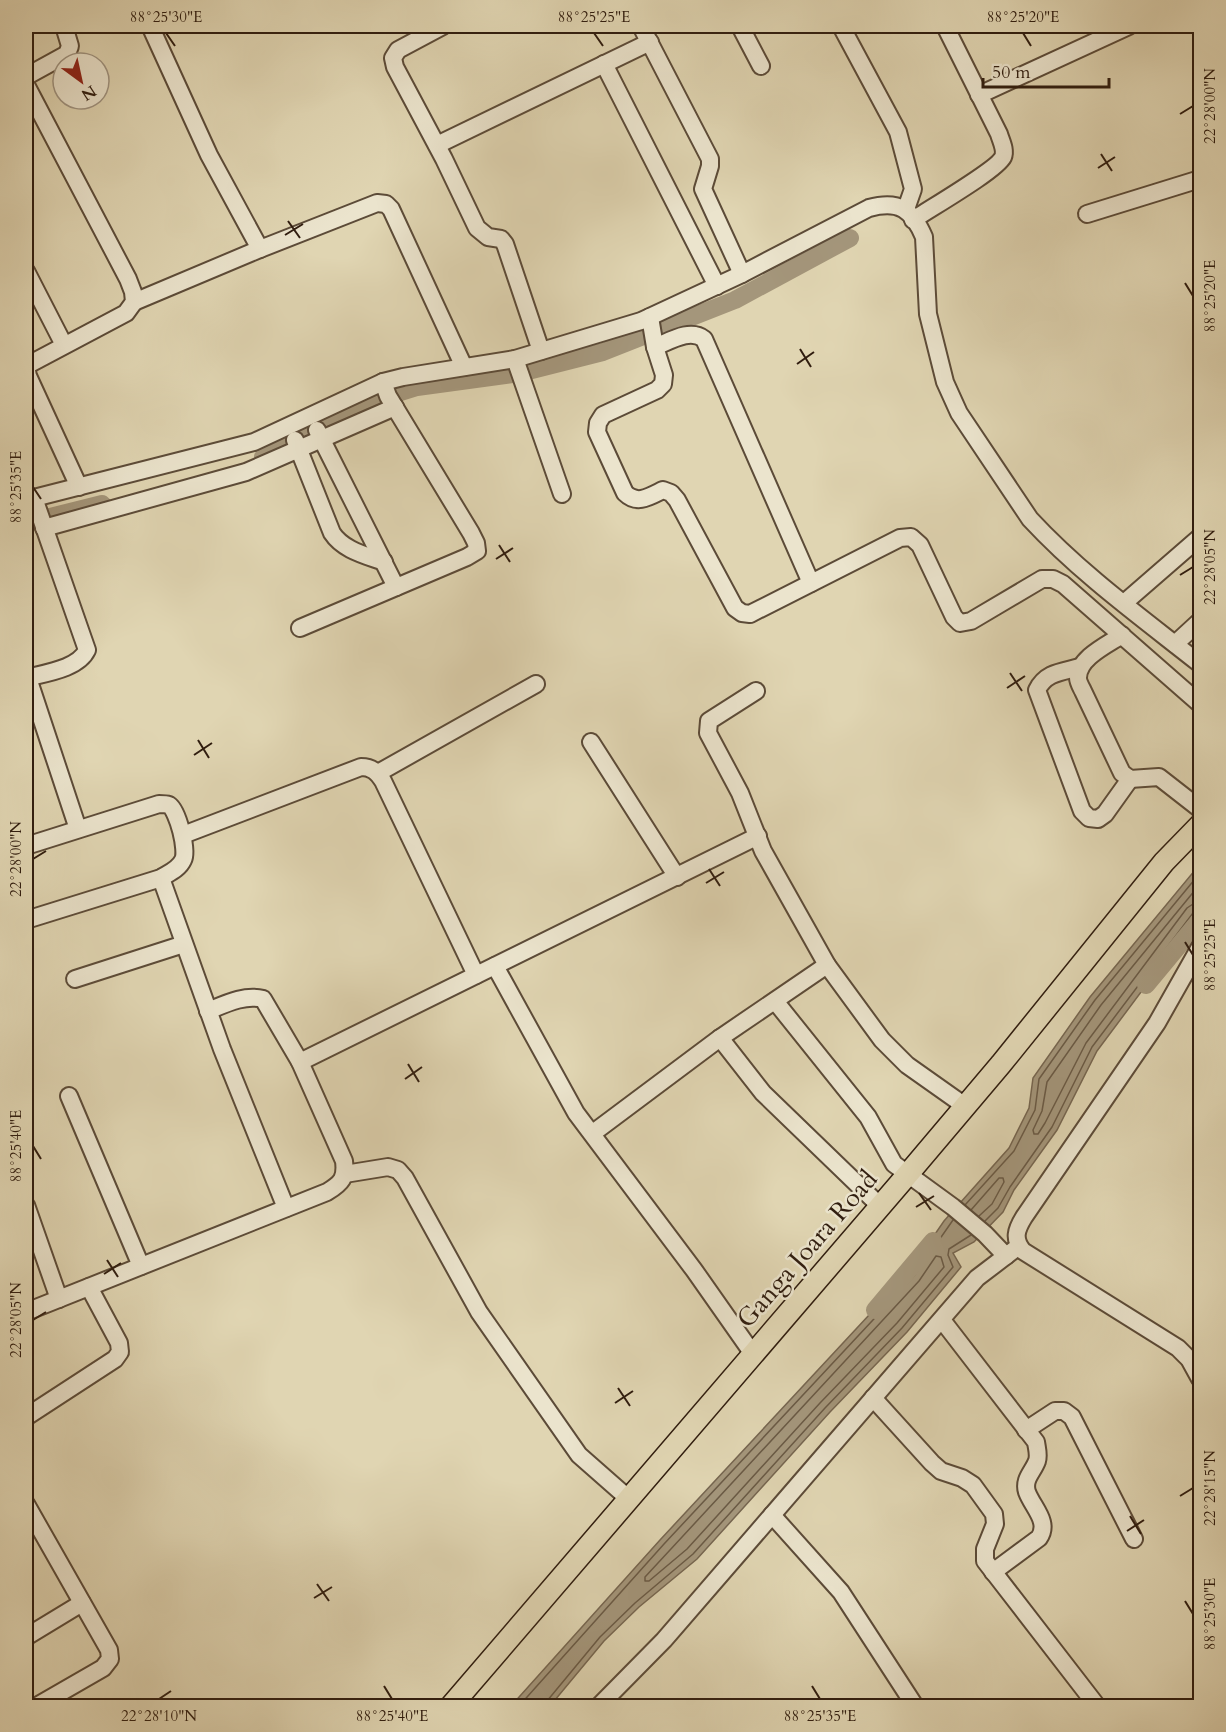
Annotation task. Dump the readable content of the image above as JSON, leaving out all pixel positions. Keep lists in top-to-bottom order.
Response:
{
  "streets": {
    "main road": ["Ganga Joara Road"]
  },
  "scale_bar": "50 m",
  "north": "bottom right",
  "coordinates": [
    "88°25'30\"E",
    "88°25'25\"E",
    "88°25'20\"E",
    "22°28'00\"N",
    "88°25'35\"E",
    "22°28'05\"N",
    "88°25'40\"E",
    "22°28'15\"N",
    "22°28'10\"N"
  ]
}
